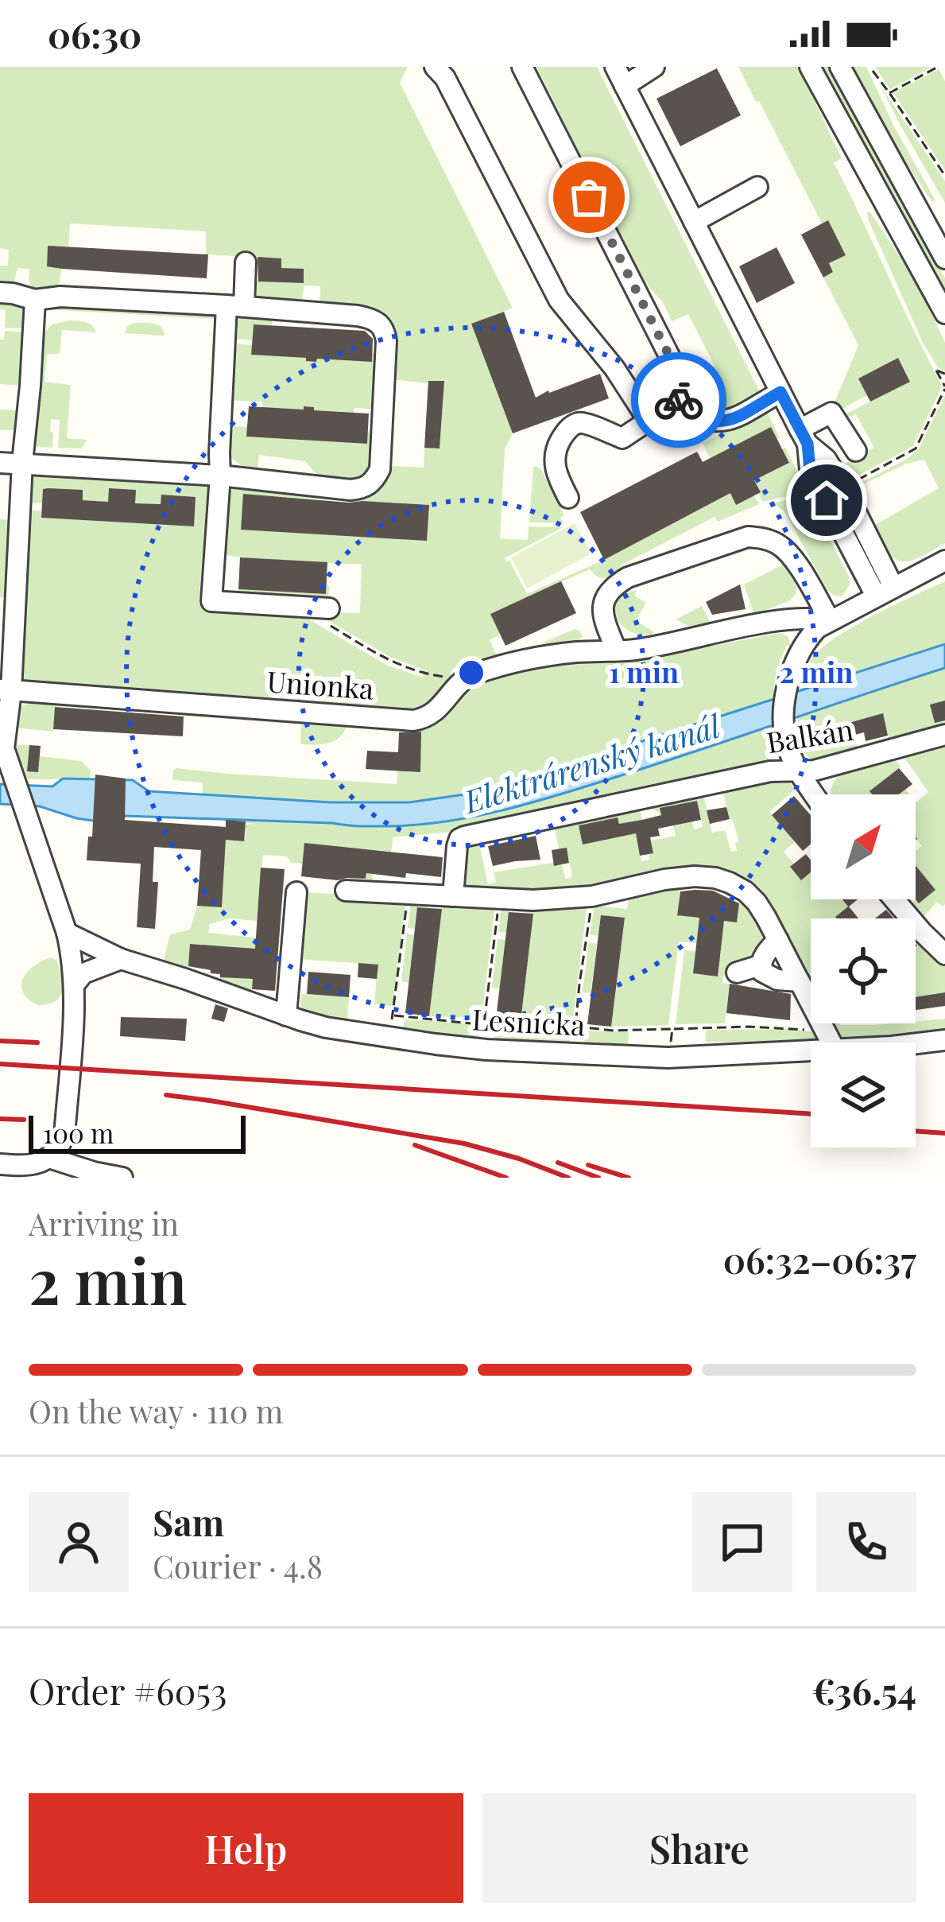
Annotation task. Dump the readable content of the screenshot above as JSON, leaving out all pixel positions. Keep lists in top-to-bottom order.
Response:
{
  "streets": {
    "street": ["Unionka", "Balkán", "Lesnícka"]
  },
  "water": ["Elektrárenský kanál"],
  "scale_bar": "100 m",
  "north": "top right",
  "page": {
    "status": "06:30",
    "scale": "100 m",
    "heading": ["2 min", "Arriving in", "06:32–06:37"],
    "panel": [
      "Sam",
      "Courier · 4.8",
      "Order #6053",
      "€36.54"
    ],
    "bar": "On the way · 110 m",
    "buttons": ["Help", "Share"]
  },
  "rings": ["1 min", "2 min"]
}
